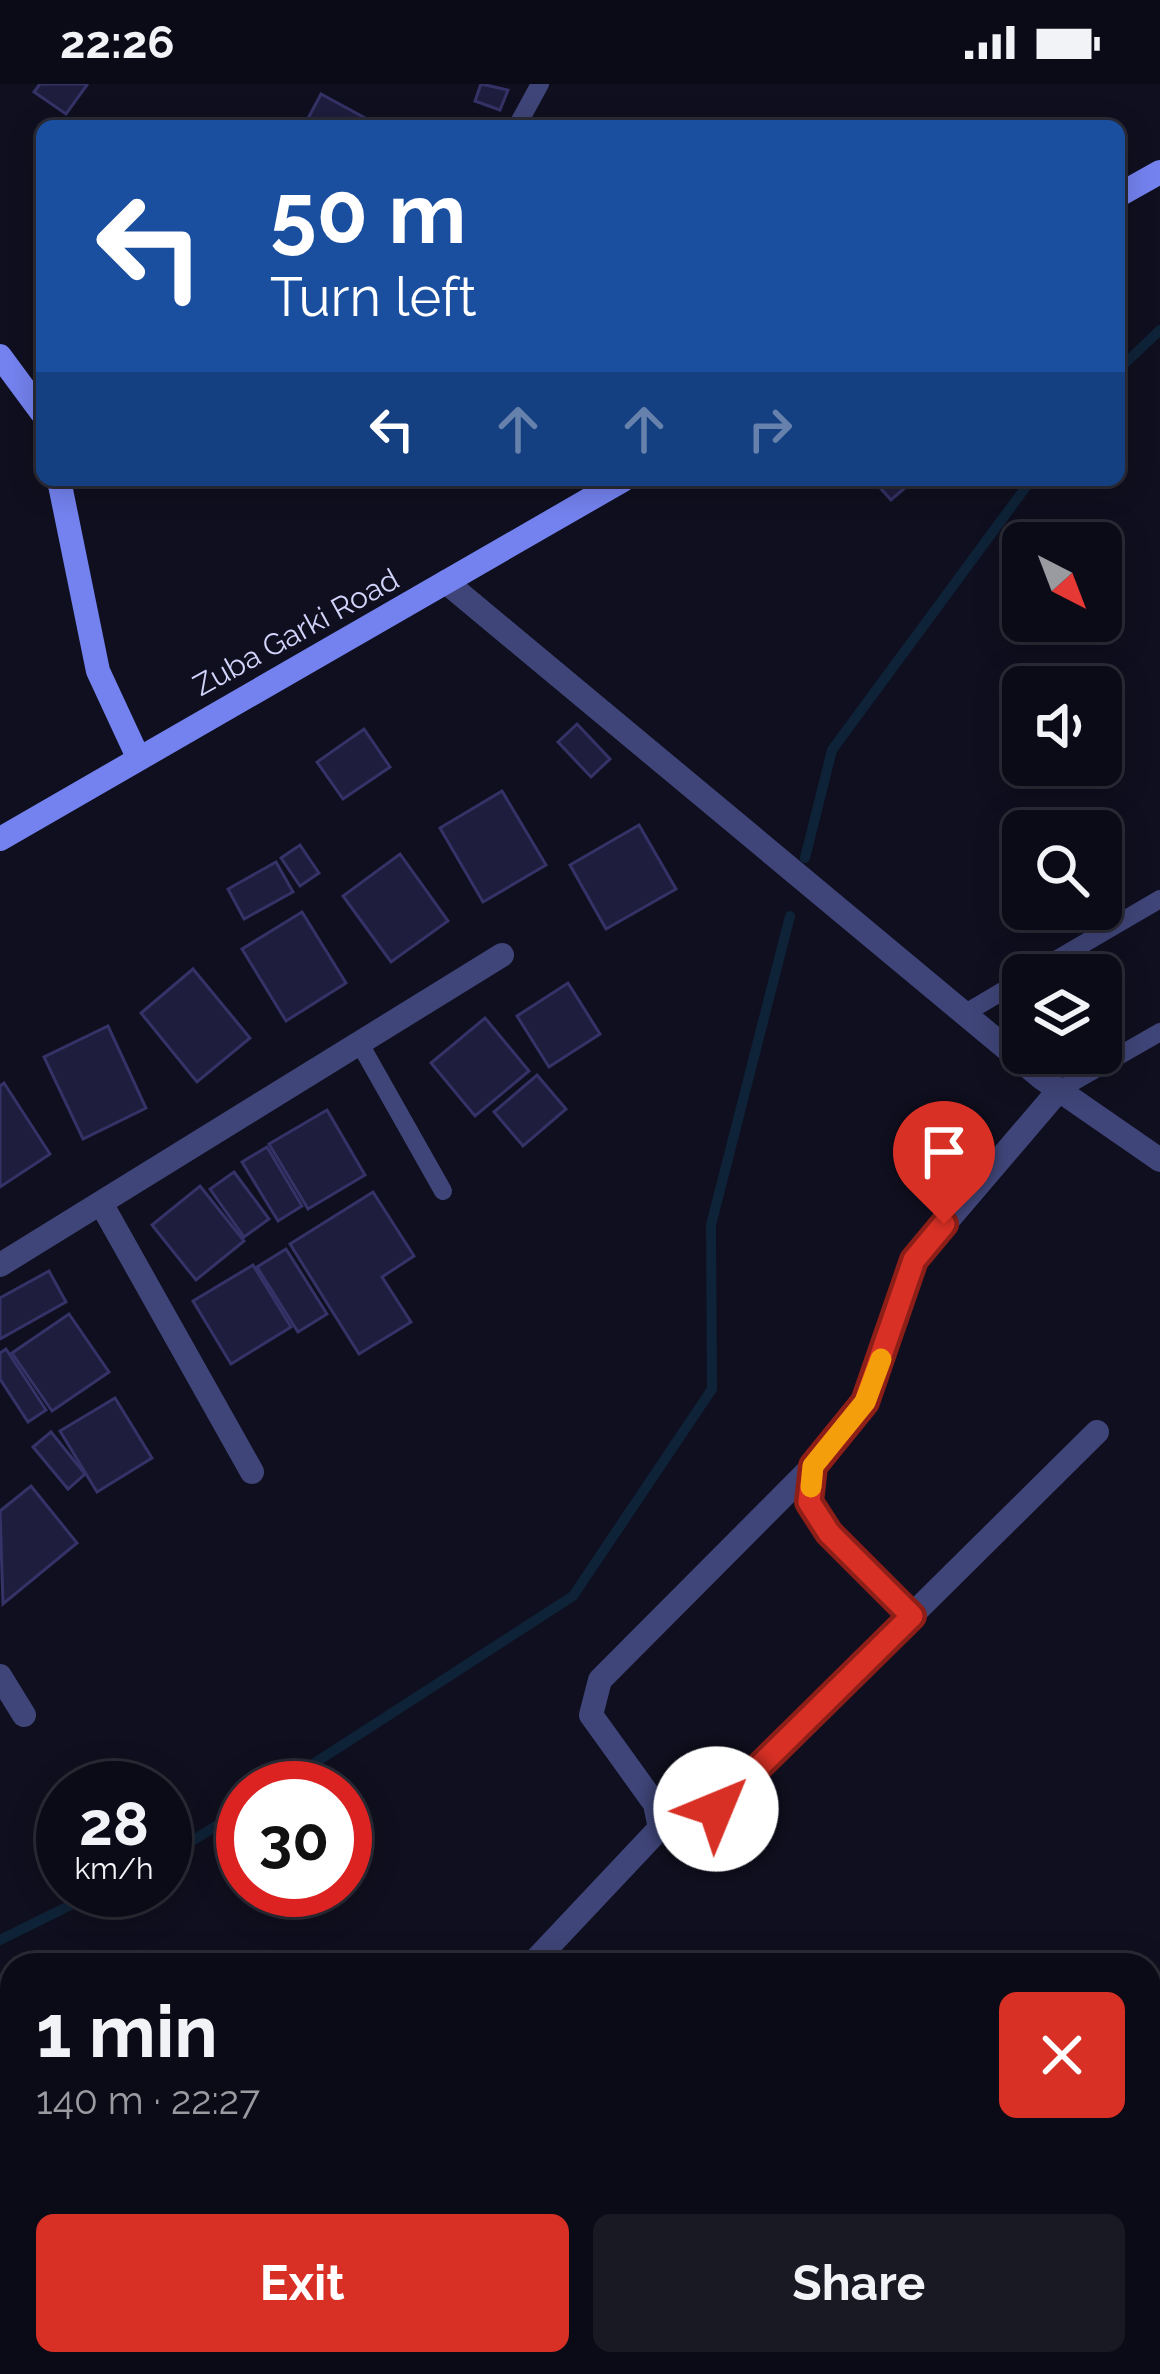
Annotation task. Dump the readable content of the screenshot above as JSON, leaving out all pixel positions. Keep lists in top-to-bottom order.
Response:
{
  "streets": {
    "main road": ["Zuba Garki Road"]
  },
  "north": "bottom right",
  "page": {
    "status": "22:26",
    "turn": ["50 m", "Turn left"],
    "speed": "28 km/h",
    "limit": "30",
    "heading": ["1 min", "140 m · 22:27"],
    "buttons": ["Exit", "Share"]
  }
}
